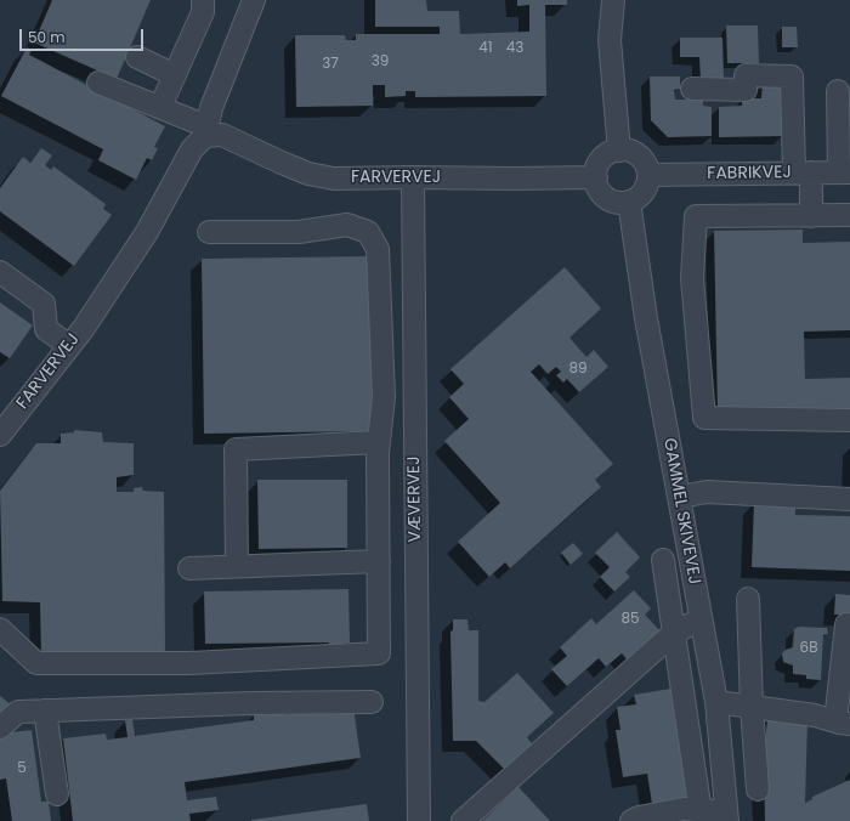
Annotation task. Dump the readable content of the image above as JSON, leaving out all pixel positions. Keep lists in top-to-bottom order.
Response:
{
  "streets": {
    "street": [
      "FABRIKVEJ",
      "FARVERVEJ",
      "VÆVERVEJ",
      "GAMMEL SKIVEVEJ"
    ]
  },
  "crossings": [
    ["FABRIKVEJ", "FARVERVEJ"],
    ["FABRIKVEJ", "GAMMEL SKIVEVEJ"],
    ["FARVERVEJ", "VÆVERVEJ"],
    ["FARVERVEJ", "GAMMEL SKIVEVEJ"]
  ],
  "house_numbers": [
    "41",
    "43",
    "39",
    "37",
    "89",
    "85",
    "6B",
    "5"
  ],
  "scale_bar": "50 m"
}
